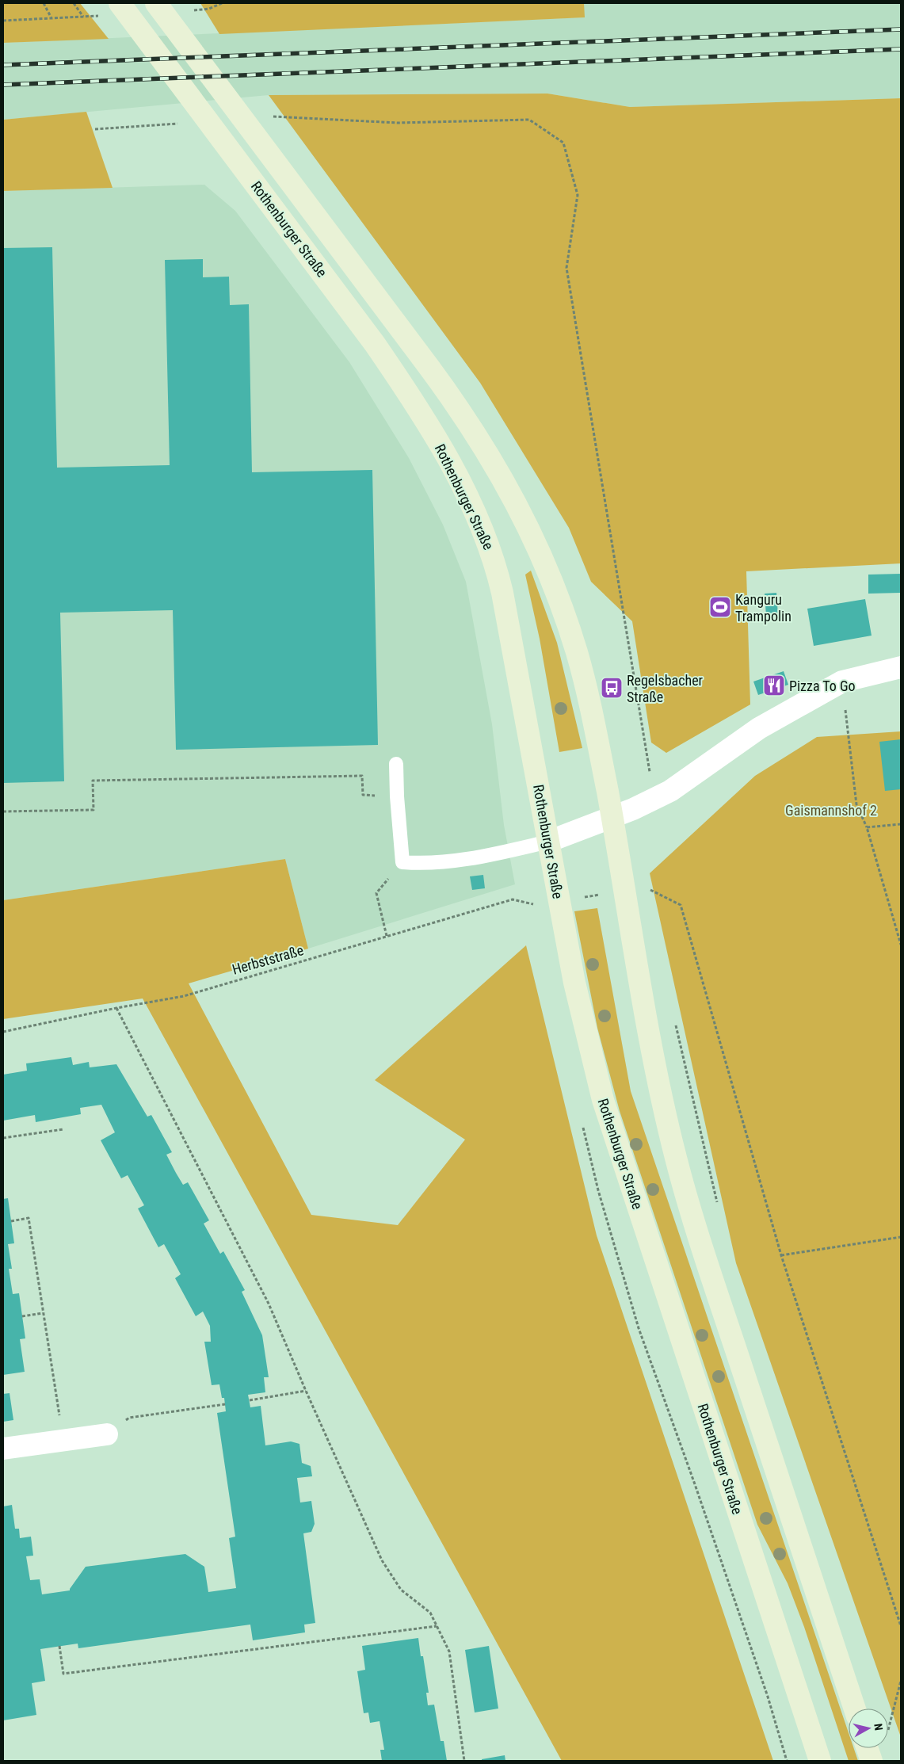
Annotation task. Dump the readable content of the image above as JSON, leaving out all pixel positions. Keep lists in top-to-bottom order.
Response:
{
  "streets": {
    "main road": ["Rothenburger Straße"],
    "path": ["Herbststraße"]
  },
  "crossings": [
    ["Rothenburger Straße", "Herbststraße"]
  ],
  "parks": ["Gaismannshof 2"],
  "places": {
    "sports": ["Kanguru Trampolin"],
    "restaurant": ["Pizza To Go"],
    "bus stop": ["Regelsbacher Straße"]
  },
  "north": "right"
}
